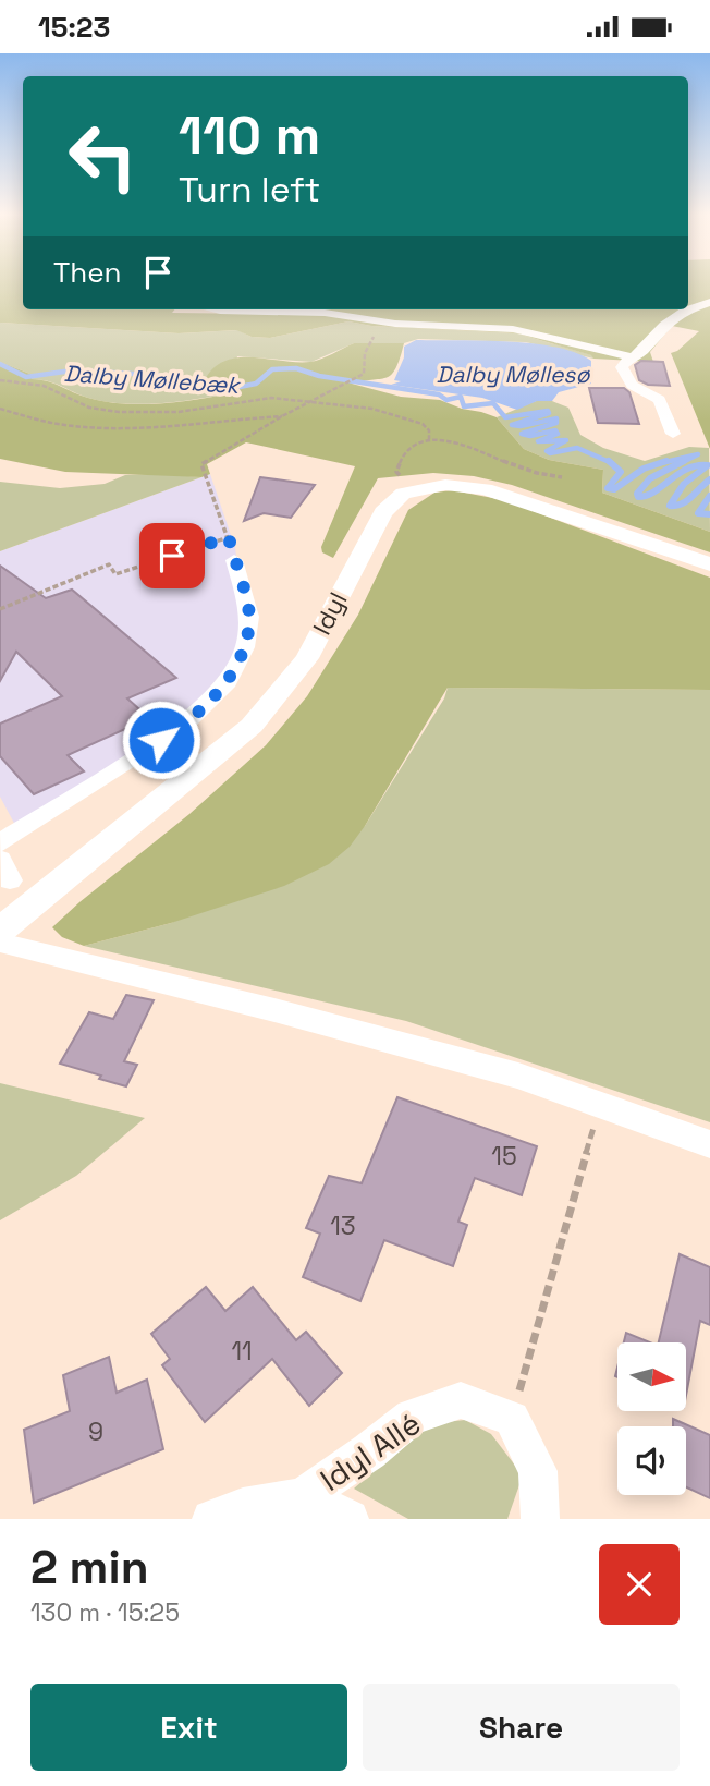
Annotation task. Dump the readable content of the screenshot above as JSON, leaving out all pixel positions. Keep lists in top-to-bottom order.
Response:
{
  "streets": {
    "street": ["Idyl", "Idyl Allé"]
  },
  "water": ["Dalby Møllesø", "Dalby Møllebæk"],
  "house_numbers": [
    "15",
    "13",
    "11",
    "9"
  ],
  "north": "right",
  "page": {
    "status": "15:23",
    "turn": ["110 m", "Turn left"],
    "then": "Then",
    "heading": ["2 min", "130 m · 15:25"],
    "buttons": ["Exit", "Share"]
  }
}
